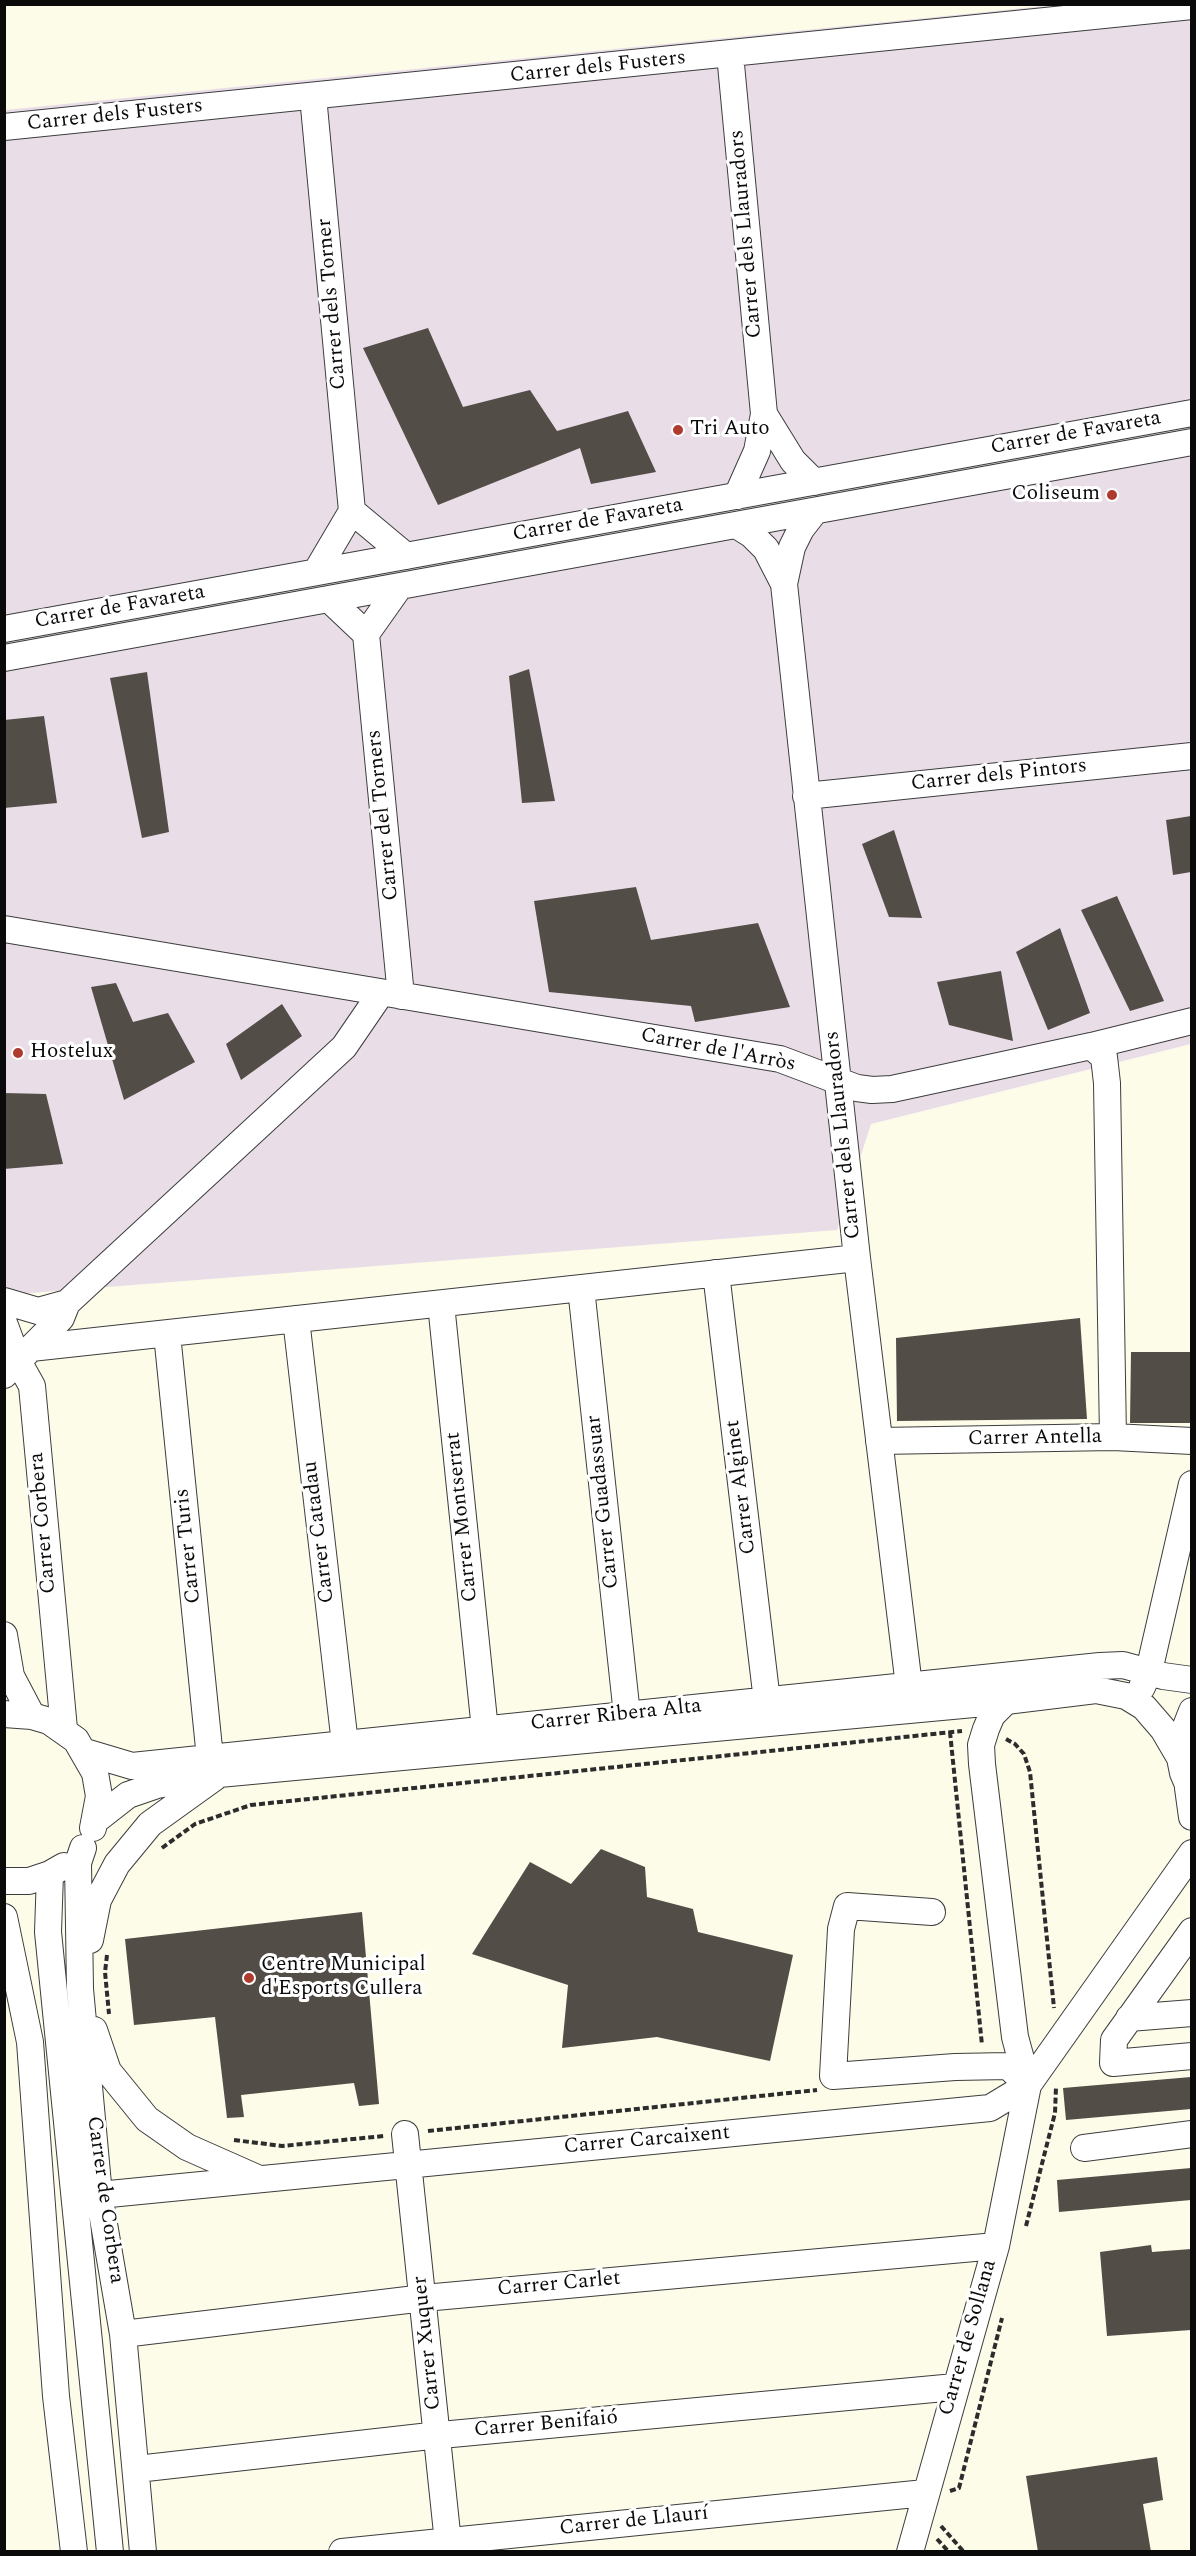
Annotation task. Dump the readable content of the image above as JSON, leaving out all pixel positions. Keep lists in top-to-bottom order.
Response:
{
  "streets": {
    "street": [
      "Carrer dels Fusters",
      "Carrer dels Llauradors",
      "Carrer dels Torner",
      "Carrer de Favareta",
      "Carrer dels Pintors",
      "Carrer del Torners",
      "Carrer de l'Arròs",
      "Carrer Antella",
      "Carrer Alginet",
      "Carrer Guadassuar",
      "Carrer Montserrat",
      "Carrer Corbera",
      "Carrer Catadau",
      "Carrer Turis",
      "Carrer Ribera Alta",
      "Carrer Carcaixent",
      "Carrer de Corbera",
      "Carrer Carlet",
      "Carrer de Sollana",
      "Carrer Xuquer",
      "Carrer Benifaió",
      "Carrer de Llaurí"
    ]
  },
  "crossings": [
    ["Carrer dels Fusters", "Carrer dels Llauradors"],
    ["Carrer dels Fusters", "Carrer dels Torner"],
    ["Carrer dels Llauradors", "Carrer de Favareta"],
    ["Carrer dels Llauradors", "Carrer dels Pintors"],
    ["Carrer dels Llauradors", "Carrer de l'Arròs"],
    ["Carrer dels Llauradors", "Carrer Antella"],
    ["Carrer dels Llauradors", "Carrer Ribera Alta"],
    ["Carrer del Torners", "Carrer de l'Arròs"],
    ["Carrer Alginet", "Carrer Ribera Alta"],
    ["Carrer Guadassuar", "Carrer Ribera Alta"],
    ["Carrer Montserrat", "Carrer Ribera Alta"],
    ["Carrer Catadau", "Carrer Ribera Alta"],
    ["Carrer Turis", "Carrer Ribera Alta"],
    ["Carrer Carcaixent", "Carrer de Corbera"],
    ["Carrer Carcaixent", "Carrer de Sollana"],
    ["Carrer Carcaixent", "Carrer Xuquer"],
    ["Carrer de Corbera", "Carrer Carlet"],
    ["Carrer de Corbera", "Carrer Benifaió"],
    ["Carrer Carlet", "Carrer de Sollana"],
    ["Carrer Carlet", "Carrer Xuquer"],
    ["Carrer de Sollana", "Carrer Benifaió"],
    ["Carrer de Sollana", "Carrer de Llaurí"],
    ["Carrer Xuquer", "Carrer Benifaió"],
    ["Carrer Xuquer", "Carrer de Llaurí"]
  ],
  "places": [
    "Tri Auto",
    "Coliseum",
    "Hostelux",
    "Centre Municipal d'Esports Cullera"
  ]
}
